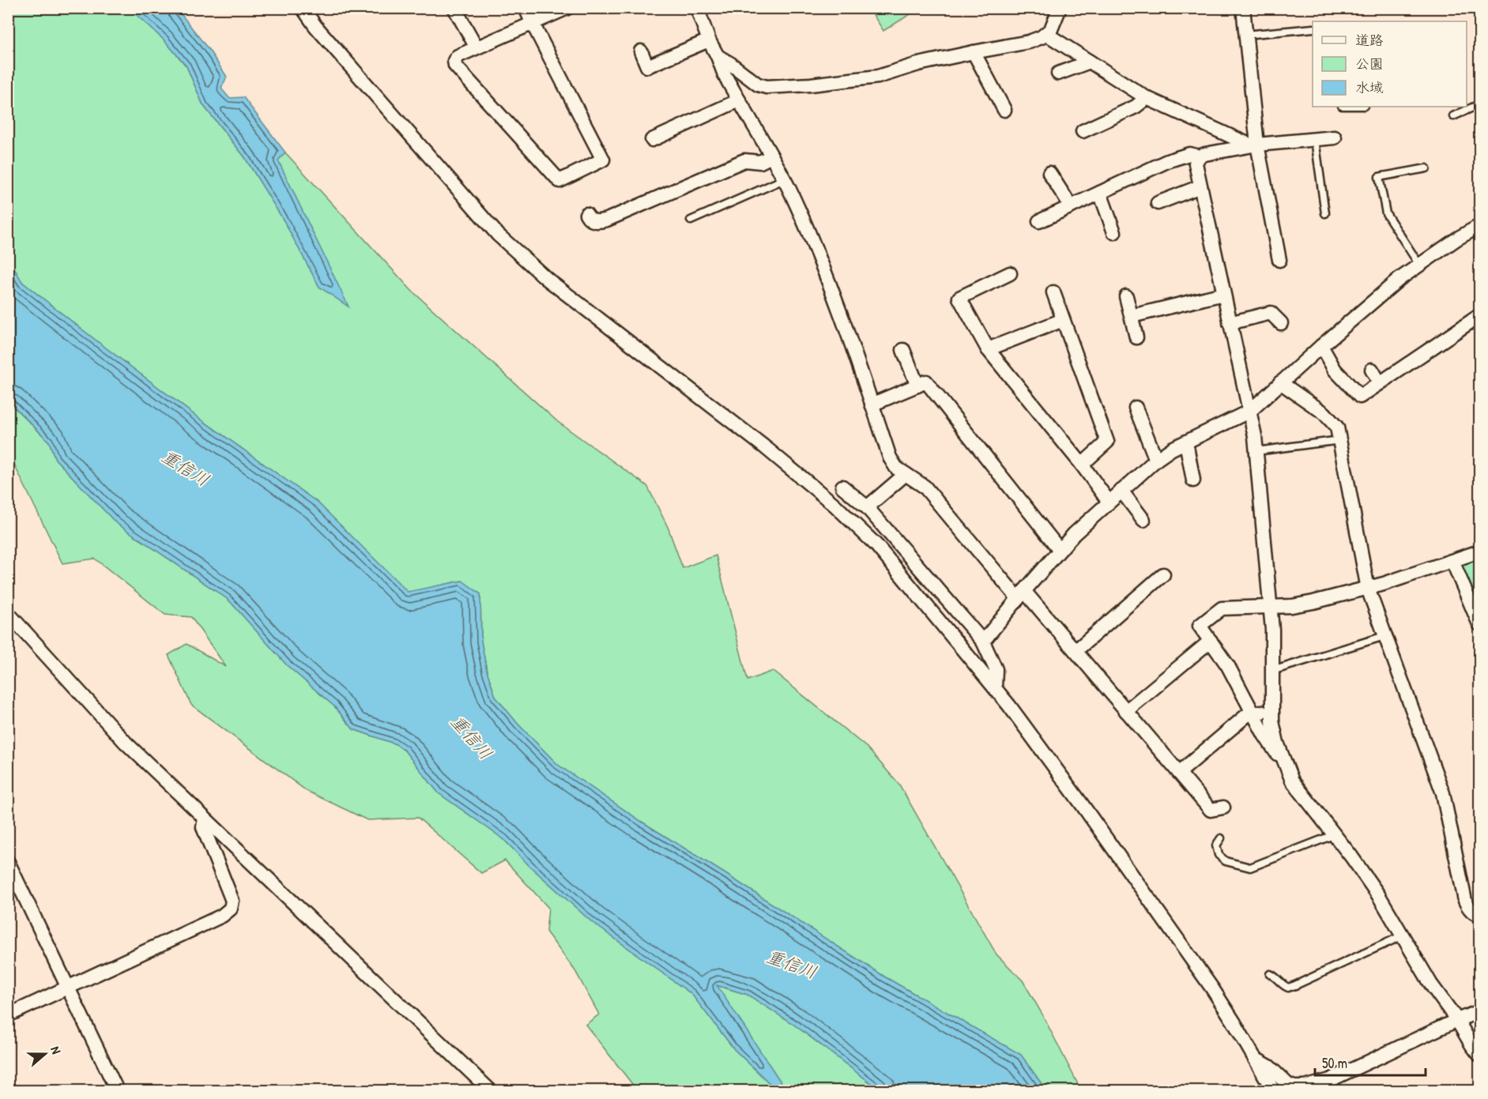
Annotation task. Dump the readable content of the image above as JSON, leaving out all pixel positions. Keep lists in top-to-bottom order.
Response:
{
  "water": ["重信川"],
  "legend": ["道路", "公園", "水域"],
  "scale_bar": "50 m",
  "north": "right"
}
